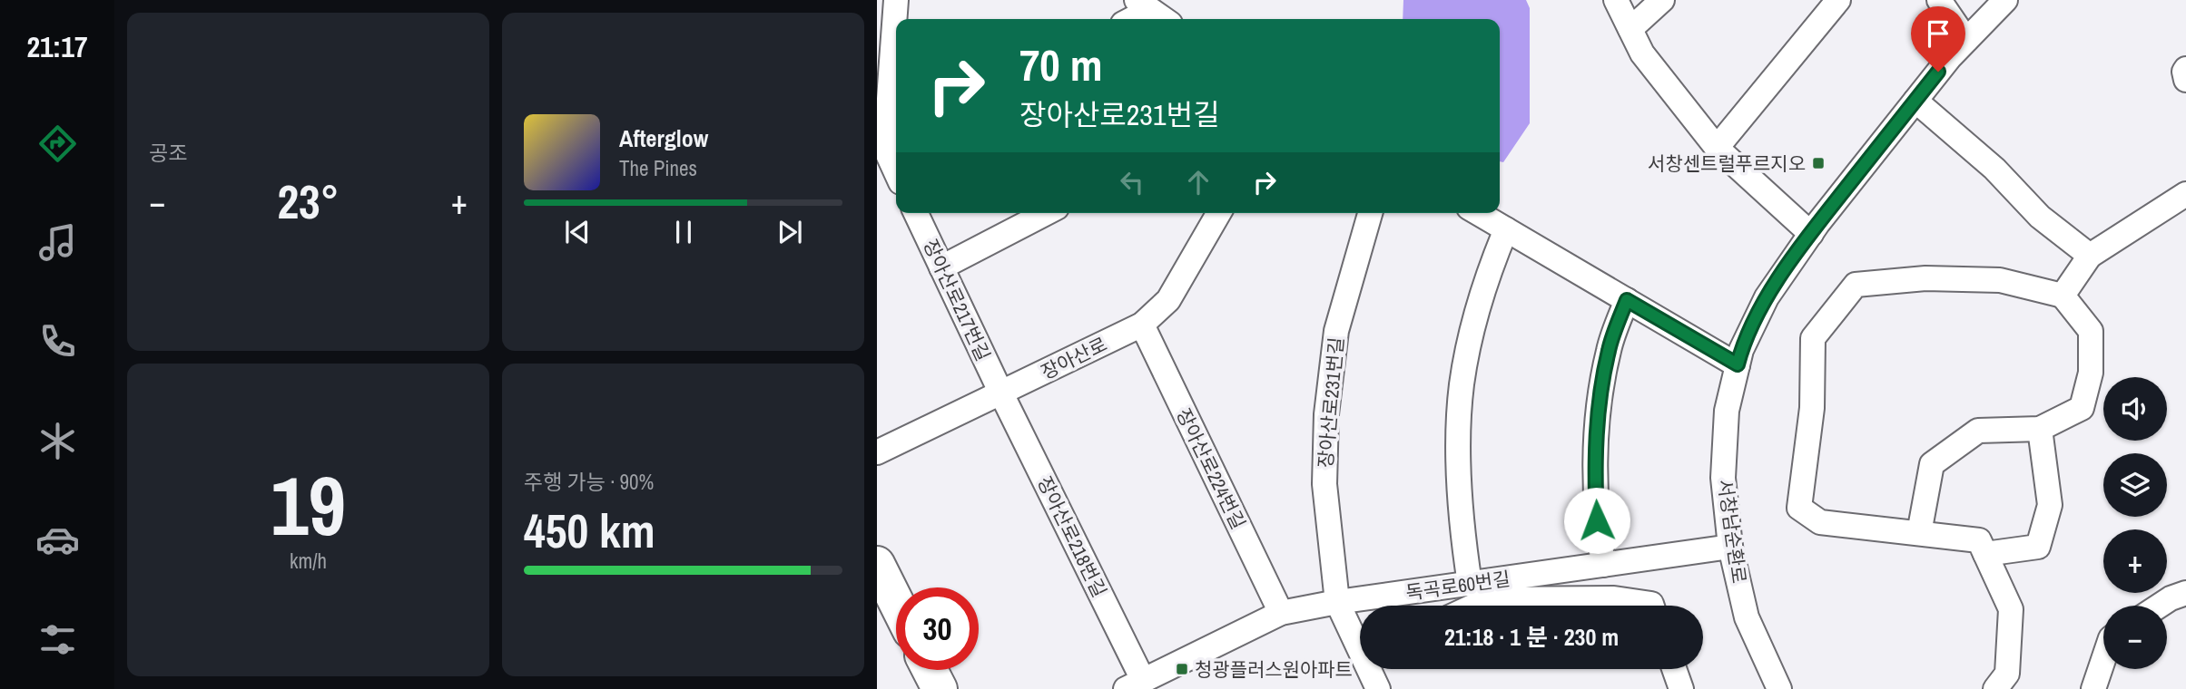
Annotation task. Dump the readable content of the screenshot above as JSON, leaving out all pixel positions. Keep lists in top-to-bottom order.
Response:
{
  "streets": {
    "street": [
      "장아산로217번길",
      "장아산로",
      "장아산로231번길",
      "장아산로224번길",
      "서창남순환로",
      "장아산로218번길",
      "독곡로60번길"
    ]
  },
  "crossings": [
    ["장아산로217번길", "장아산로"],
    ["장아산로217번길", "장아산로218번길"],
    ["장아산로", "장아산로224번길"],
    ["장아산로", "장아산로218번길"],
    ["장아산로231번길", "독곡로60번길"],
    ["장아산로224번길", "독곡로60번길"],
    ["서창남순환로", "독곡로60번길"],
    ["장아산로218번길", "독곡로60번길"]
  ],
  "places": {
    "transit": ["서창센트럴푸르지오", "청광플러스원아파트"]
  },
  "page": {
    "tabs": "21:17",
    "tile": [
      "공조",
      ["19", "km/h"],
      ["주행 가능 · 90%", "450 km"]
    ],
    "turn": ["70 m", "장아산로231번길"],
    "song": ["Afterglow", "The Pines"],
    "heat": ["−", "23°", "+"],
    "map_buttons": ["+", "−"],
    "limit": "30",
    "trip": "21:18 · 1 분 · 230 m"
  }
}
